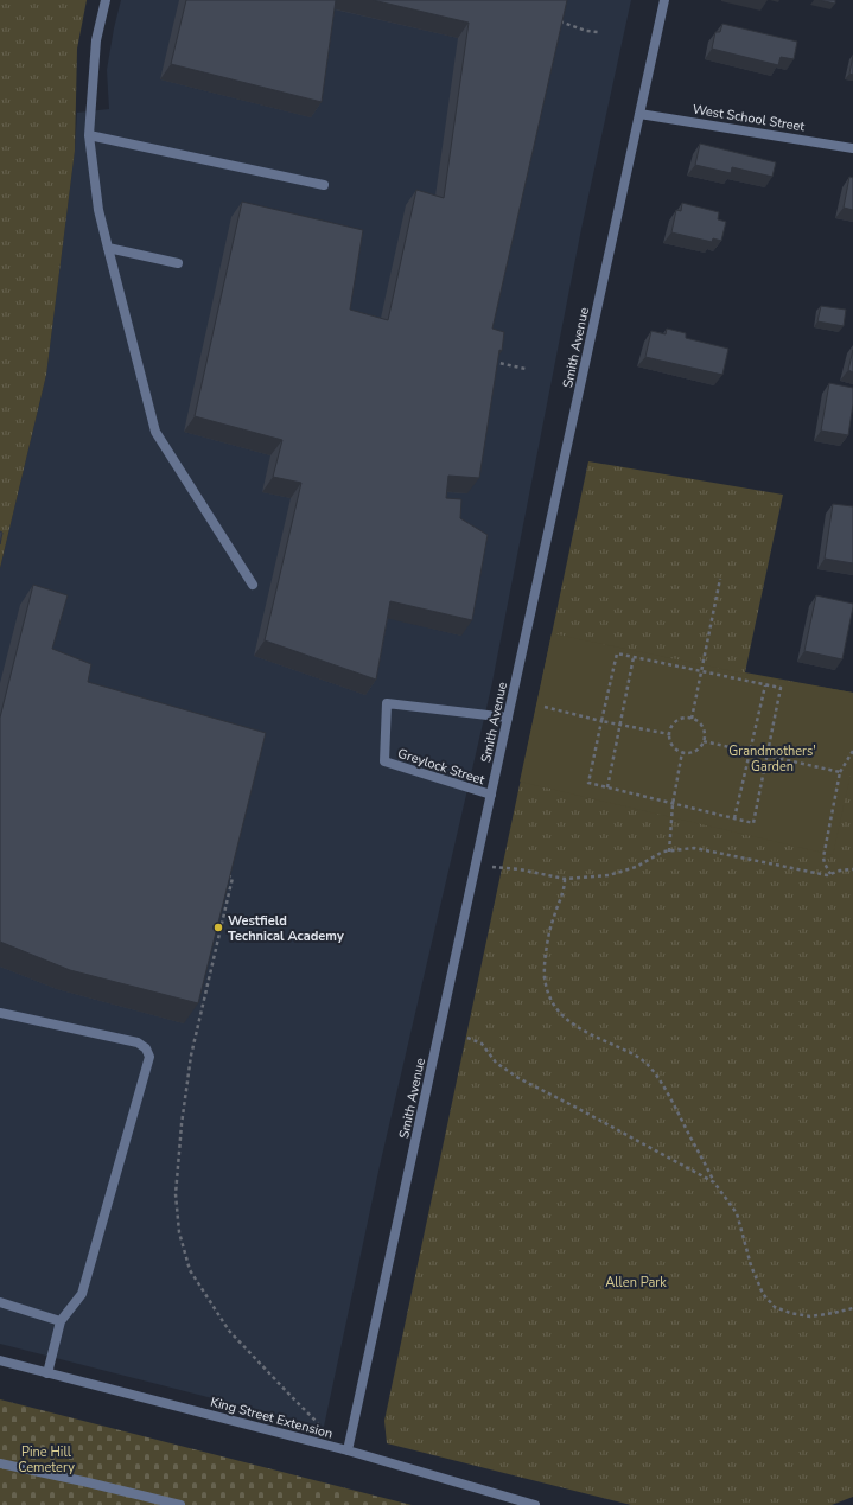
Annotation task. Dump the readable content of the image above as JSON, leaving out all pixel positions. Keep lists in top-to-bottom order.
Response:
{
  "streets": {
    "street": [
      "West School Street",
      "Smith Avenue",
      "Greylock Street",
      "King Street Extension"
    ]
  },
  "crossings": [
    ["West School Street", "Smith Avenue"],
    ["Smith Avenue", "Greylock Street"],
    ["Smith Avenue", "King Street Extension"]
  ],
  "parks": ["Grandmothers' Garden", "Allen Park", "Pine Hill Cemetery"],
  "places": ["Westfield Technical Academy"]
}
